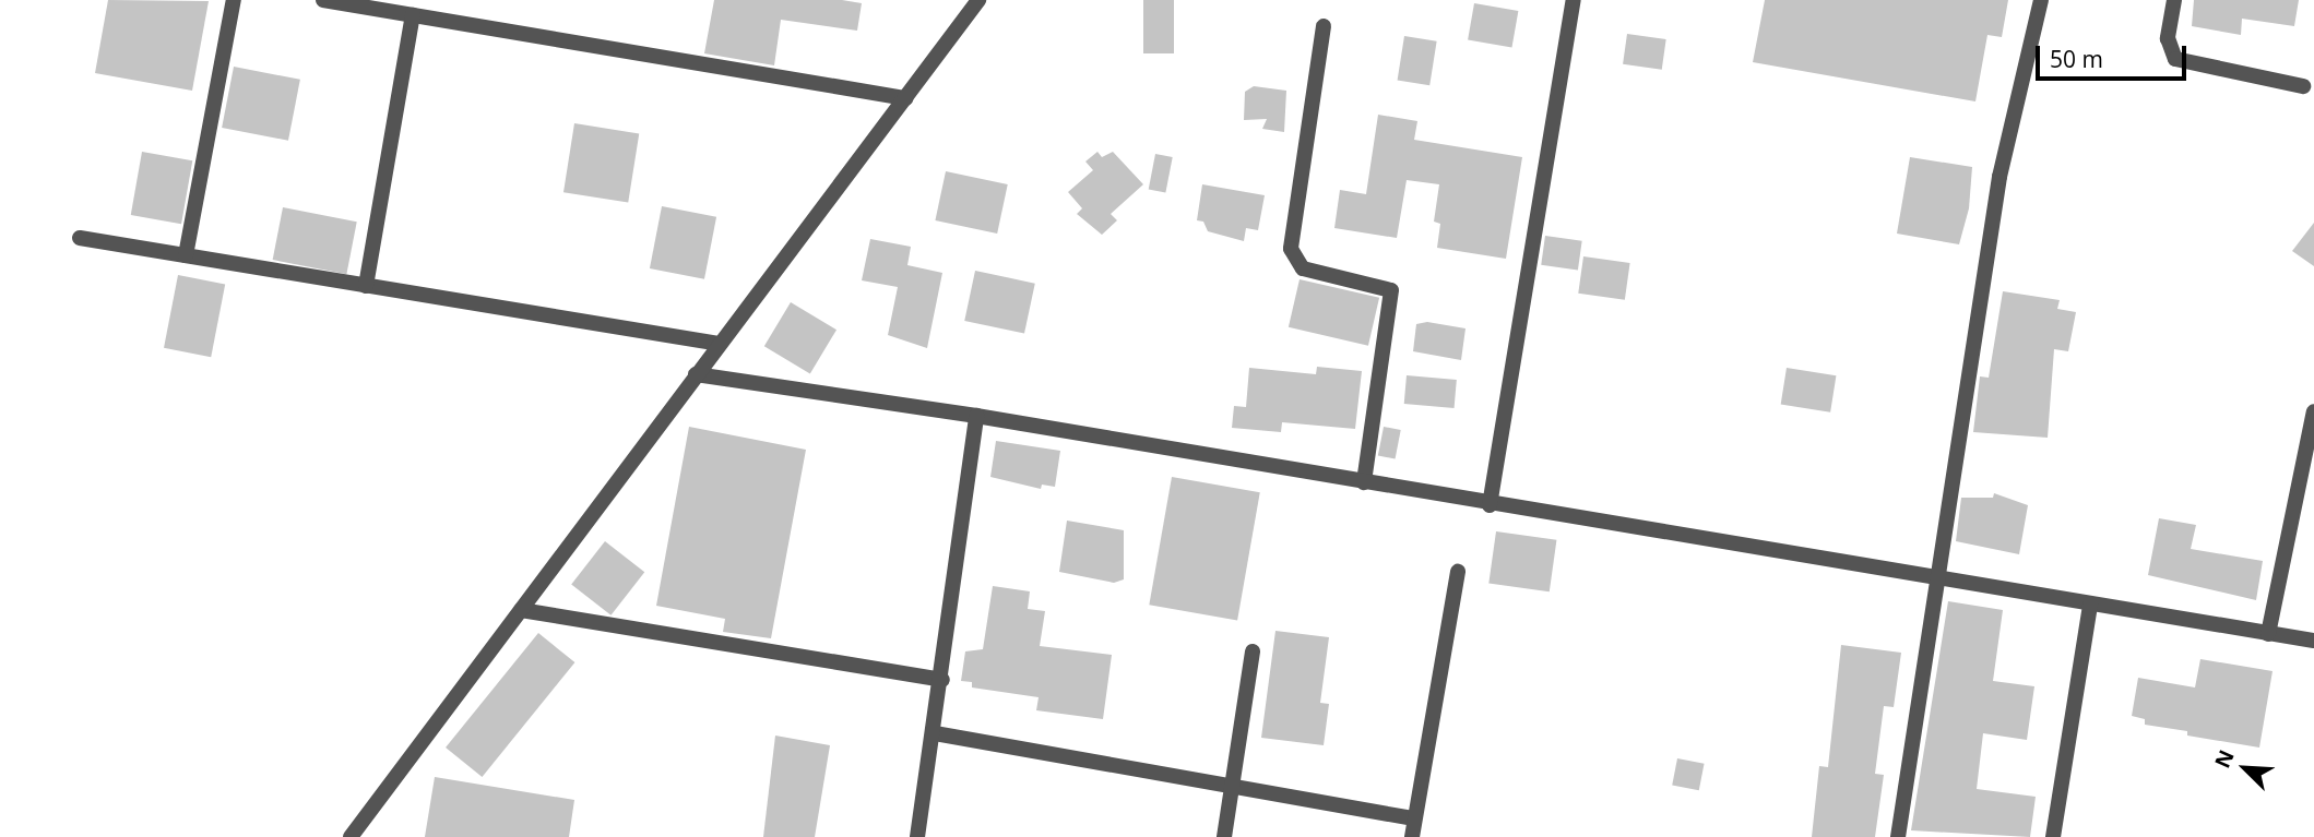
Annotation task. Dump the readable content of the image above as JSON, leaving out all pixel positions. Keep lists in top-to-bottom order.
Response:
{
  "scale_bar": "50 m",
  "north": "top left"
}
